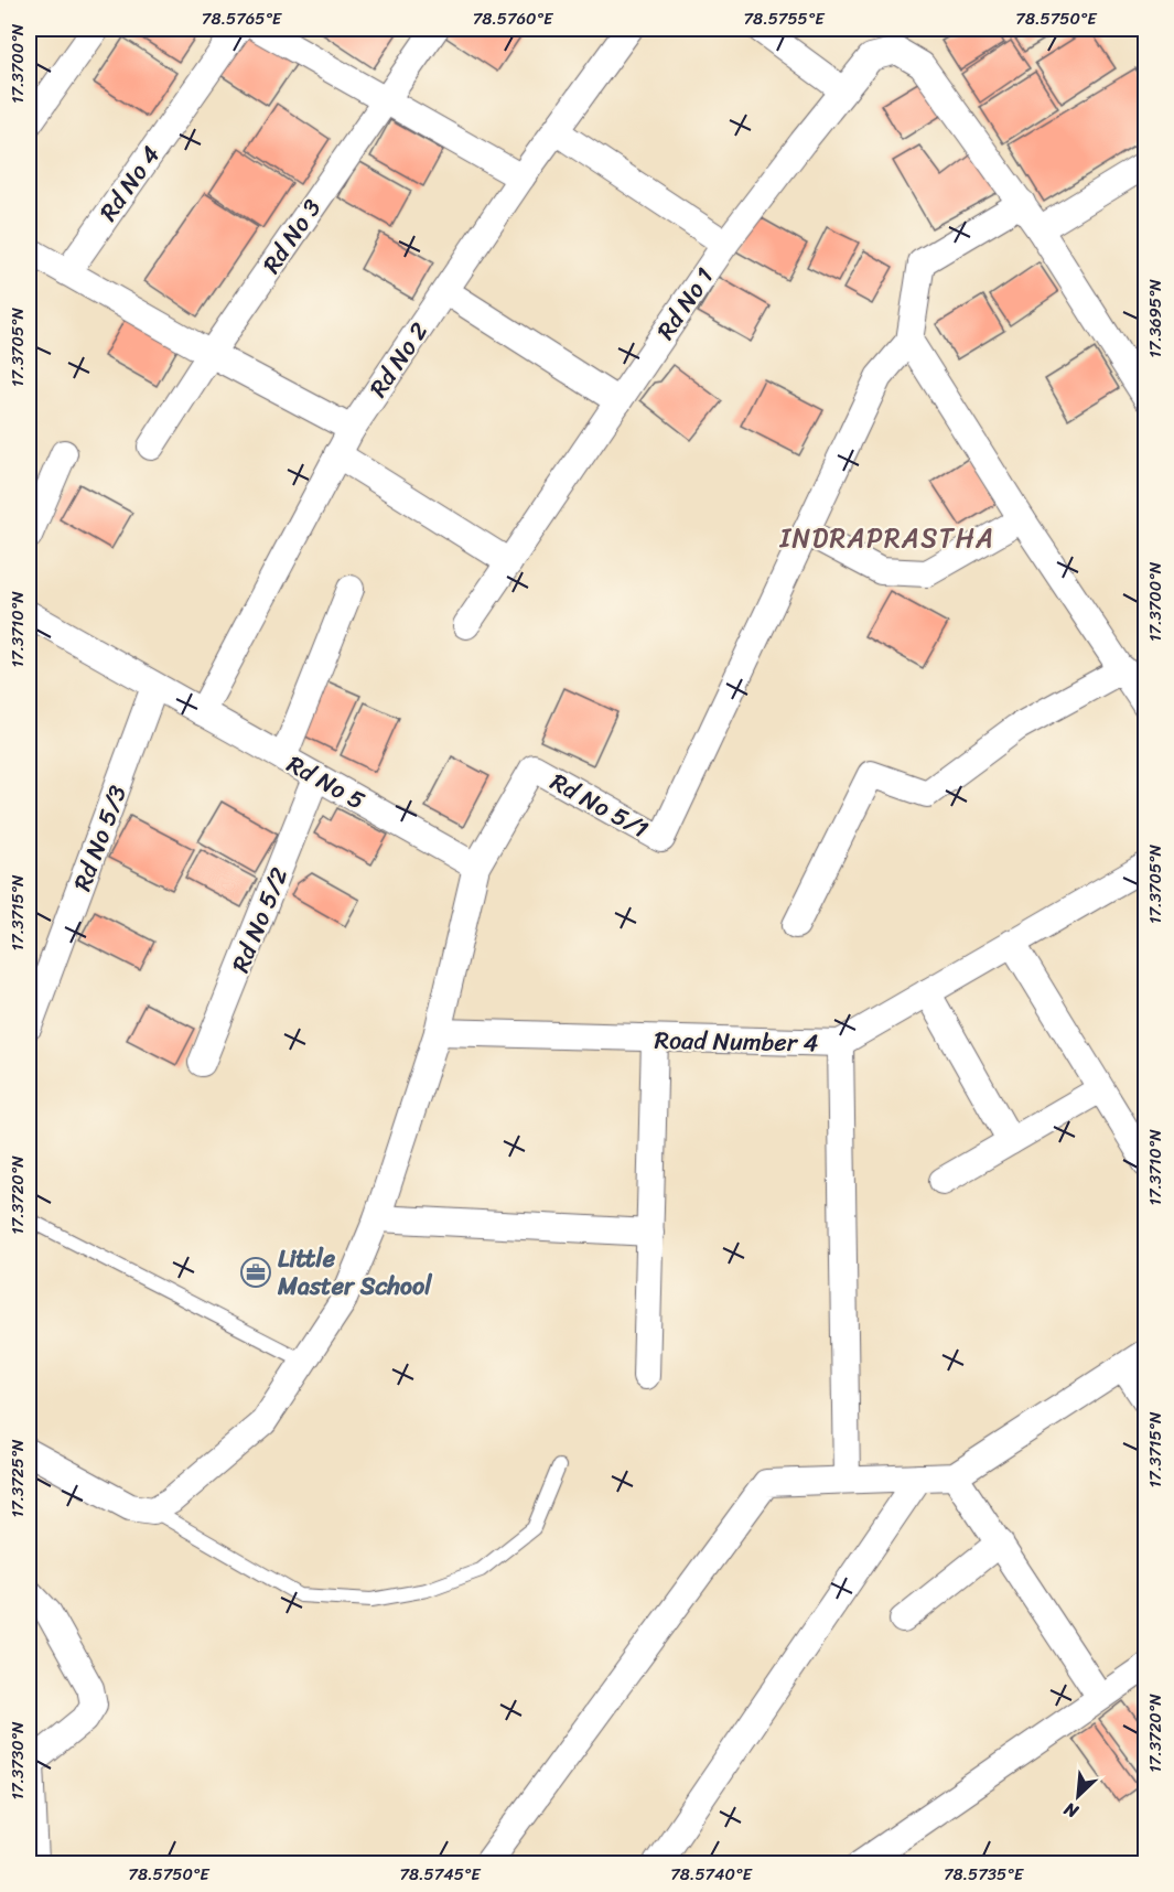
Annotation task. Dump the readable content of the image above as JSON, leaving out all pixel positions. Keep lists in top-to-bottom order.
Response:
{
  "streets": {
    "street": [
      "Rd No 4",
      "Rd No 3",
      "Rd No 1",
      "Rd No 2",
      "Rd No 5",
      "Rd No 5/1",
      "Rd No 5/3",
      "Rd No 5/2",
      "Road Number 4"
    ]
  },
  "crossings": [
    ["Rd No 2", "Rd No 5"],
    ["Rd No 5", "Rd No 5/1"],
    ["Rd No 5", "Rd No 5/3"],
    ["Rd No 5", "Rd No 5/2"]
  ],
  "districts": ["INDRAPRASTHA"],
  "places": {
    "office": ["Little Master School"]
  },
  "north": "bottom left",
  "coordinates": [
    "78.5765°E",
    "78.5760°E",
    "78.5755°E",
    "78.5750°E",
    "17.3700°N",
    "17.3695°N",
    "17.3705°N",
    "17.3710°N",
    "17.3715°N",
    "17.3720°N",
    "17.3725°N",
    "17.3730°N",
    "78.5745°E",
    "78.5740°E",
    "78.5735°E"
  ]
}
